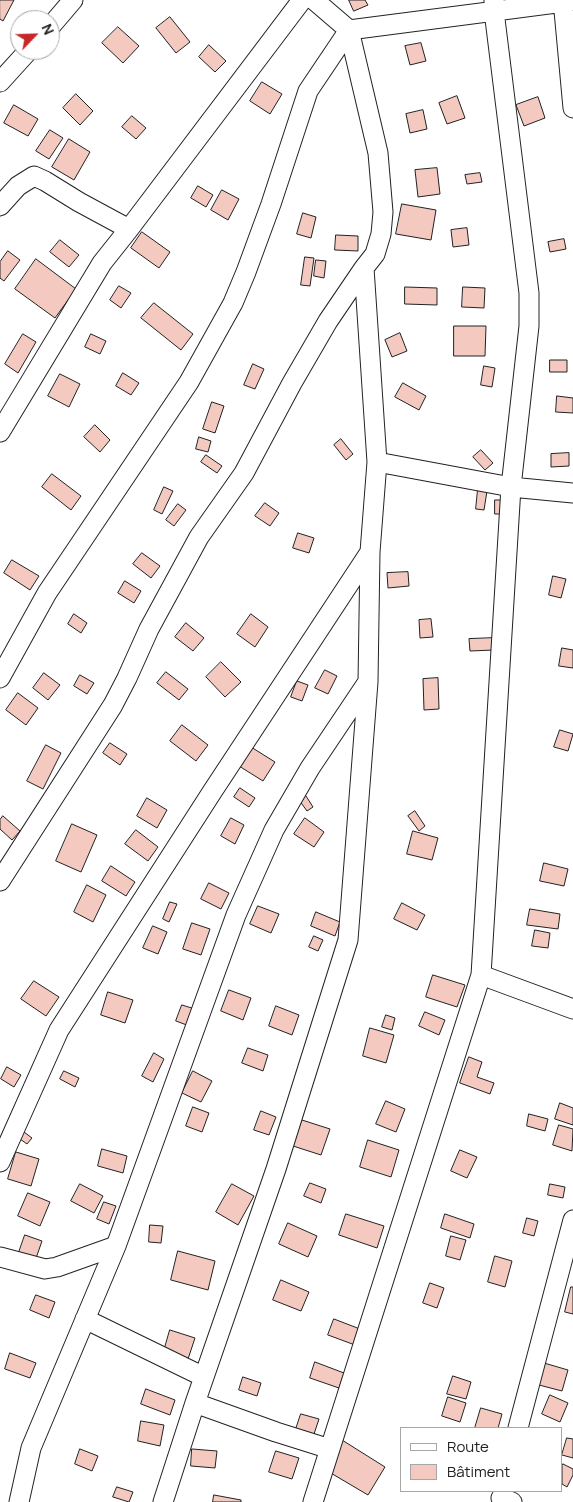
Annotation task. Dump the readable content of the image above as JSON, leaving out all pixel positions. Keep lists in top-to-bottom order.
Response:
{
  "legend": ["Route", "Bâtiment"],
  "north": "top right"
}
